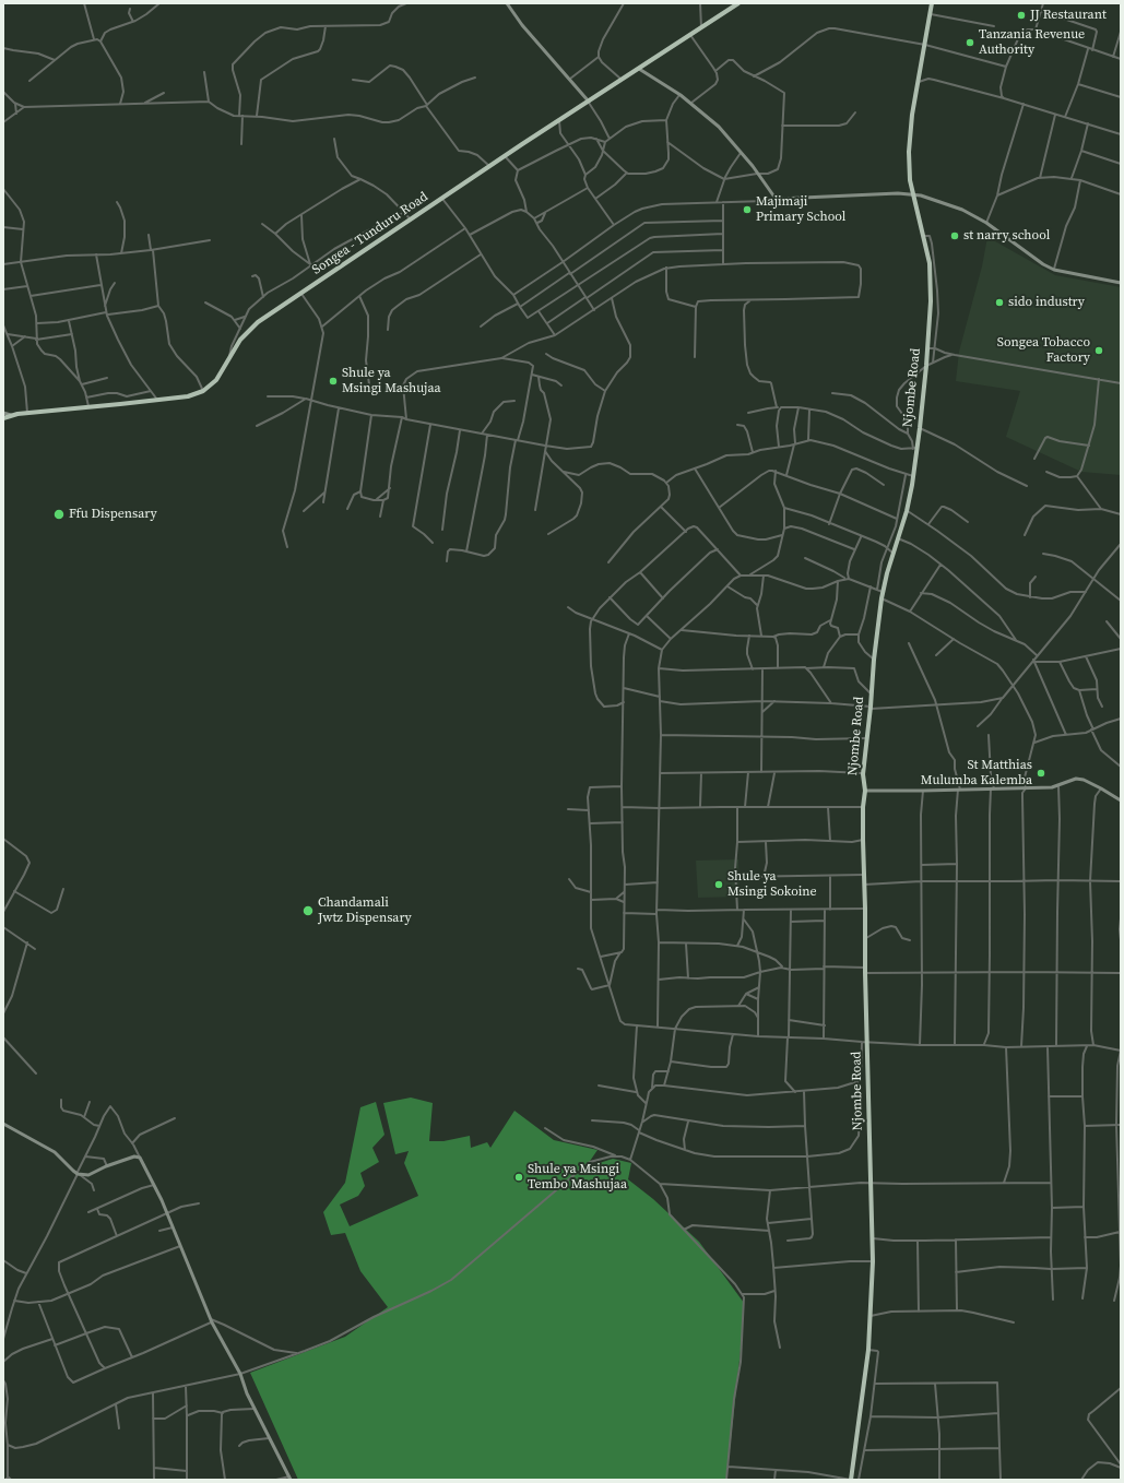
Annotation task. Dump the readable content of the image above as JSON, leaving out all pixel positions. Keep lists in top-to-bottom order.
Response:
{
  "streets": {
    "highway": ["Songea - Tunduru Road", "Njombe Road"]
  },
  "places": [
    "JJ Restaurant",
    "Tanzania Revenue Authority",
    "Majimaji Primary School",
    "st narry school",
    "sido industry",
    "Songea Tobacco Factory",
    "Shule ya Msingi Mashujaa",
    "Ffu Dispensary",
    "St Matthias Mulumba Kalemba",
    "Shule ya Msingi Sokoine",
    "Chandamali Jwtz Dispensary",
    "Shule ya Msingi Tembo Mashujaa"
  ]
}
